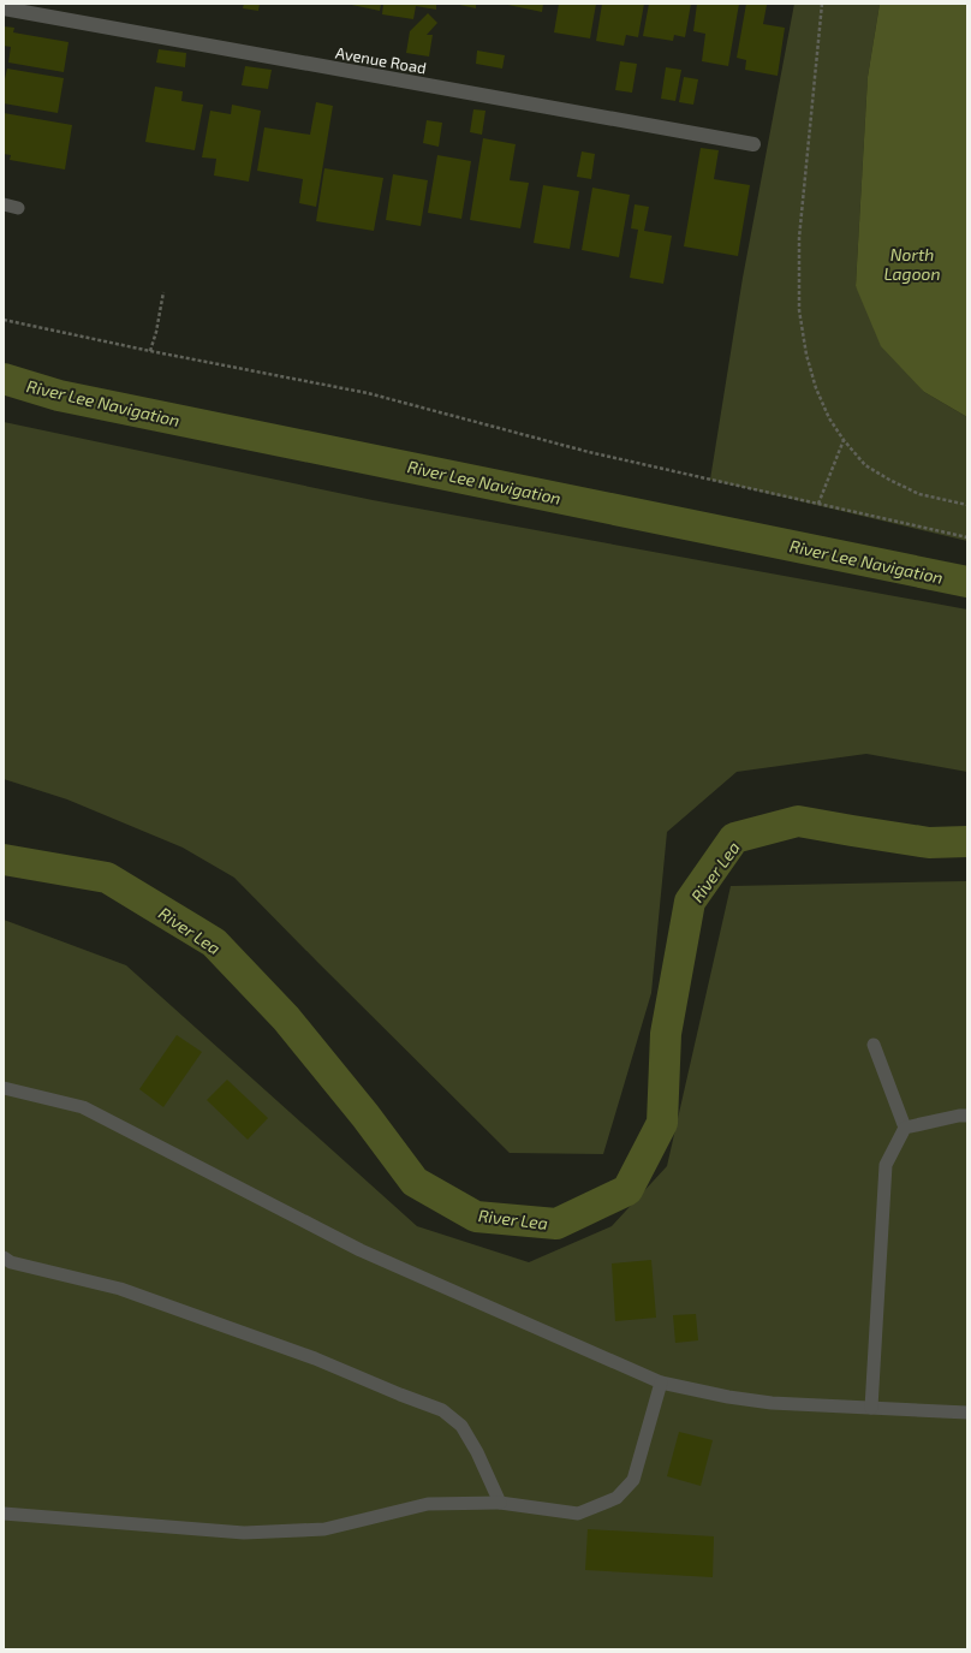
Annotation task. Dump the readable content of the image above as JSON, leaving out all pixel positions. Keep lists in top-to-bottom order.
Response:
{
  "streets": {
    "street": ["Avenue Road"]
  },
  "water": ["North Lagoon", "River Lee Navigation", "River Lea"]
}
